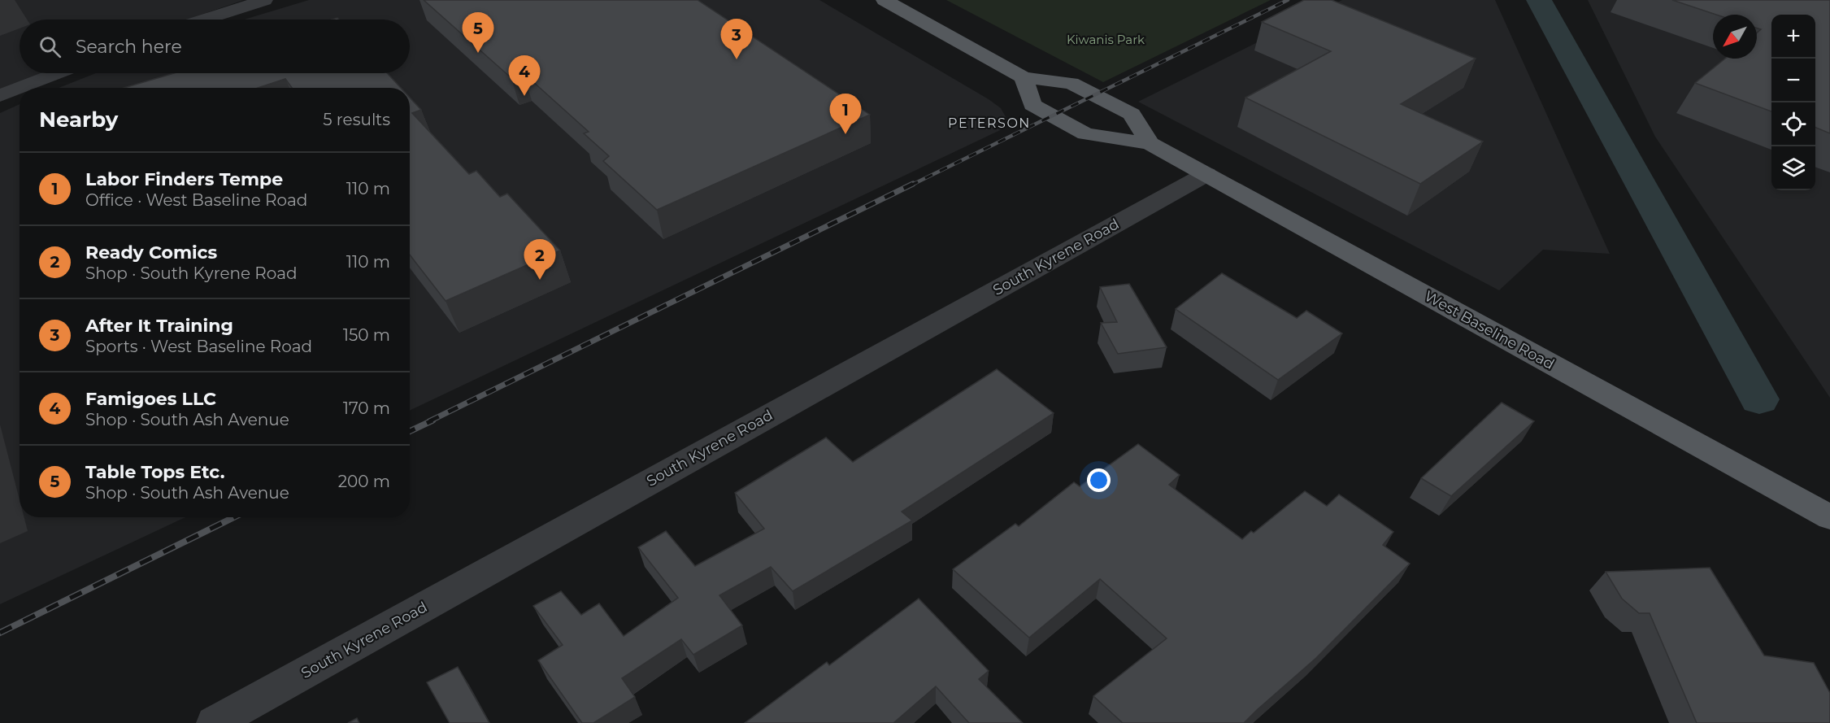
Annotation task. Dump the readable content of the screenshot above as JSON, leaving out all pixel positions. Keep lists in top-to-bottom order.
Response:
{
  "streets": {
    "main road": ["West Baseline Road"],
    "street": ["South Kyrene Road"]
  },
  "crossings": [
    ["South Kyrene Road", "West Baseline Road"]
  ],
  "districts": ["PETERSON"],
  "parks": ["Kiwanis Park"],
  "north": "bottom left",
  "page": {
    "pins": [
      "5",
      "3",
      "4",
      "1",
      "2"
    ],
    "map_buttons": ["+", "−"],
    "search": "Search here",
    "heading": ["Nearby", "5 results"],
    "list": [
      {
        "mark": "1",
        "name": "Labor Finders Tempe",
        "note": "Office · West Baseline Road",
        "value": "110 m"
      },
      {
        "mark": "2",
        "name": "Ready Comics",
        "note": "Shop · South Kyrene Road",
        "value": "110 m"
      },
      {
        "mark": "3",
        "name": "After It Training",
        "note": "Sports · West Baseline Road",
        "value": "150 m"
      },
      {
        "mark": "4",
        "name": "Famigoes LLC",
        "note": "Shop · South Ash Avenue",
        "value": "170 m"
      },
      {
        "mark": "5",
        "name": "Table Tops Etc.",
        "note": "Shop · South Ash Avenue",
        "value": "200 m"
      }
    ]
  }
}
